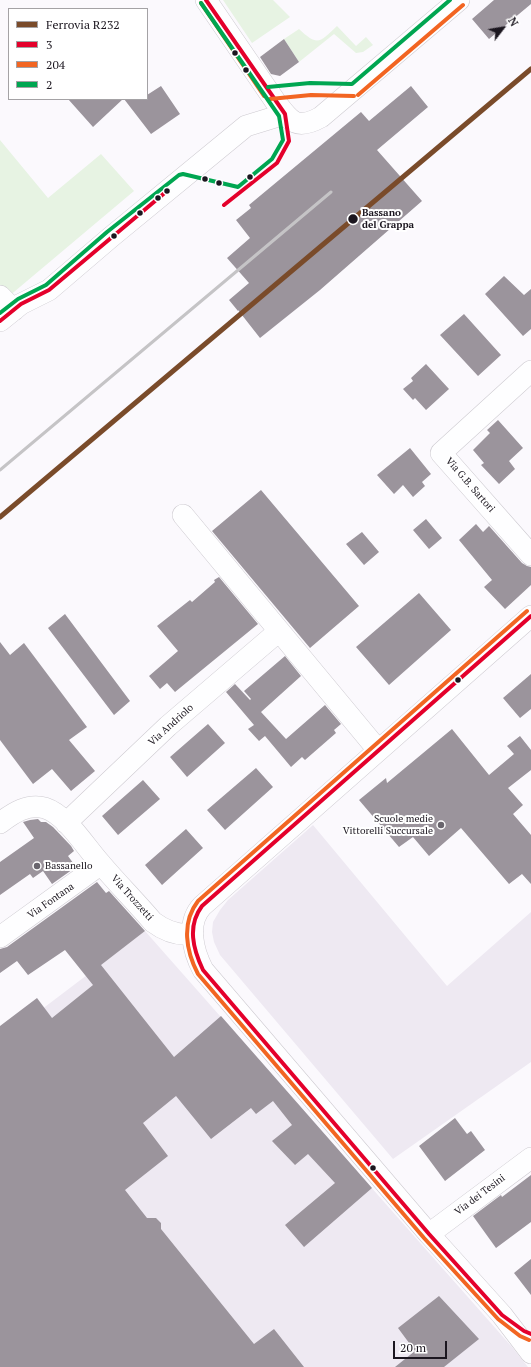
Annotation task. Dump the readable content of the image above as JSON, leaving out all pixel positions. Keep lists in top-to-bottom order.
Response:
{
  "streets": {
    "street": [
      "Via G.B. Sartori",
      "Via Andriolo",
      "Via Trozzetti",
      "Via Fontana",
      "Via dei Tesini"
    ]
  },
  "crossings": [
    ["Via Andriolo", "Via Trozzetti"],
    ["Via Trozzetti", "Via Fontana"]
  ],
  "places": ["Bassano del Grappa", "Scuole medie Vittorelli Succursale", "Bassanello"],
  "lines": [
    "transit line 3",
    "transit line 2",
    "transit line 204",
    "rail line R232"
  ],
  "legend": [
    "Ferrovia R232",
    "3",
    "204",
    "2"
  ],
  "scale_bar": "20 m",
  "north": "top right"
}
